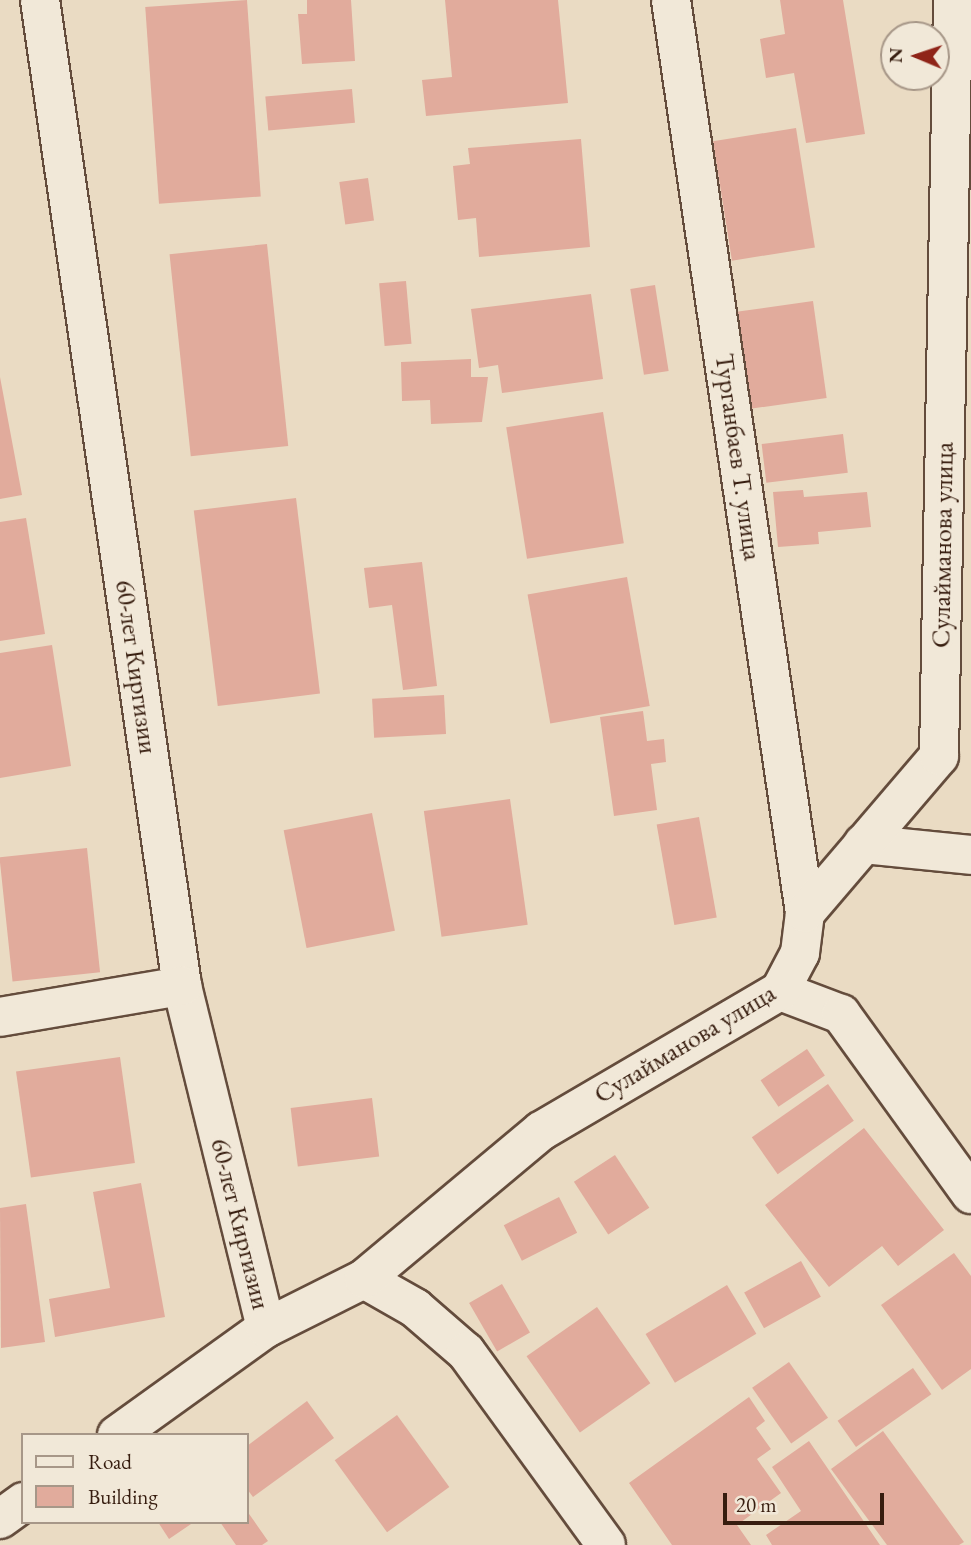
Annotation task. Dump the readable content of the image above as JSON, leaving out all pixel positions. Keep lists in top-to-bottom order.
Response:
{
  "streets": {
    "street": ["Турганбаев Т. улица", "Сулайманова улица", "60-лет Киргизии"]
  },
  "crossings": [
    ["Турганбаев Т. улица", "Сулайманова улица"],
    ["Сулайманова улица", "60-лет Киргизии"]
  ],
  "legend": ["Road", "Building"],
  "scale_bar": "20 m",
  "north": "left"
}
